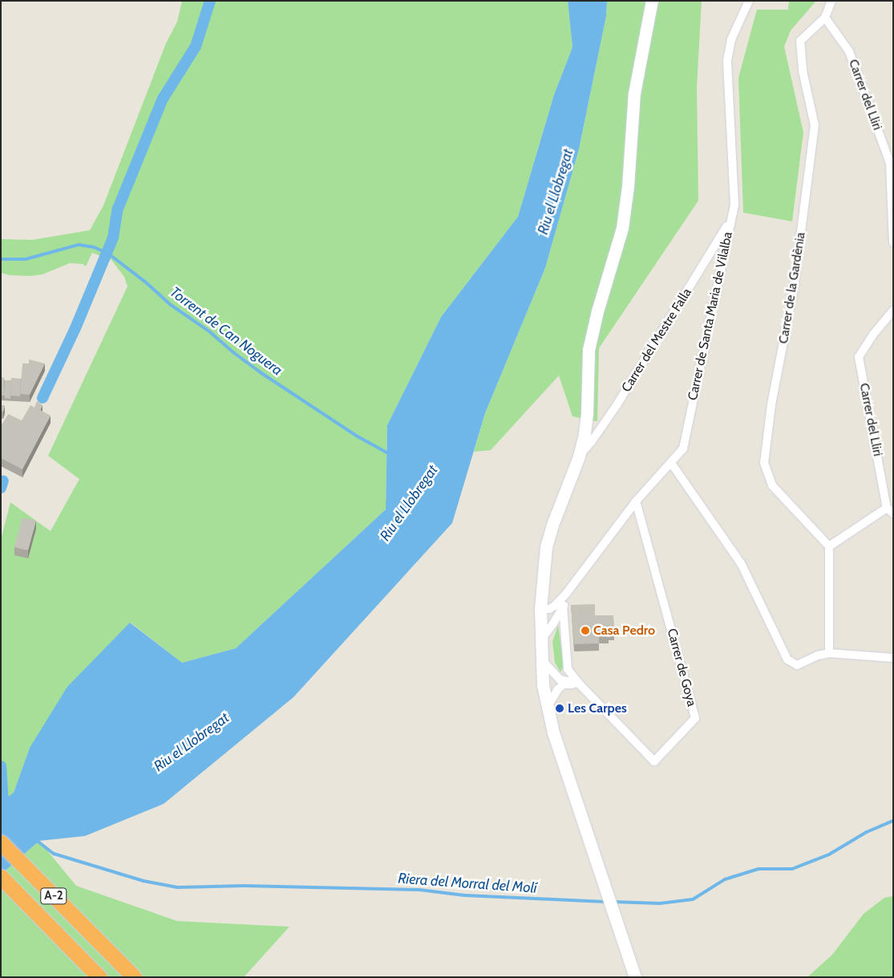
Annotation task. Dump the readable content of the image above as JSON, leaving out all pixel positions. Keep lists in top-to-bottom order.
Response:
{
  "streets": {
    "highway": ["A-2"],
    "street": [
      "Carrer del Lliri",
      "Carrer de la Gardènia",
      "Carrer de Santa Maria de Vilalba",
      "Carrer del Mestre Falla",
      "Carrer de Goya"
    ]
  },
  "crossings": [
    ["Carrer del Lliri", "Carrer de la Gardènia"],
    ["Carrer de Santa Maria de Vilalba", "Carrer del Mestre Falla"],
    ["Carrer de Santa Maria de Vilalba", "Carrer de Goya"]
  ],
  "water": ["Riu el Llobregat", "Torrent de Can Noguera", "Riera del Morral del Molí"],
  "places": ["Casa Pedro", "Les Carpes"]
}
